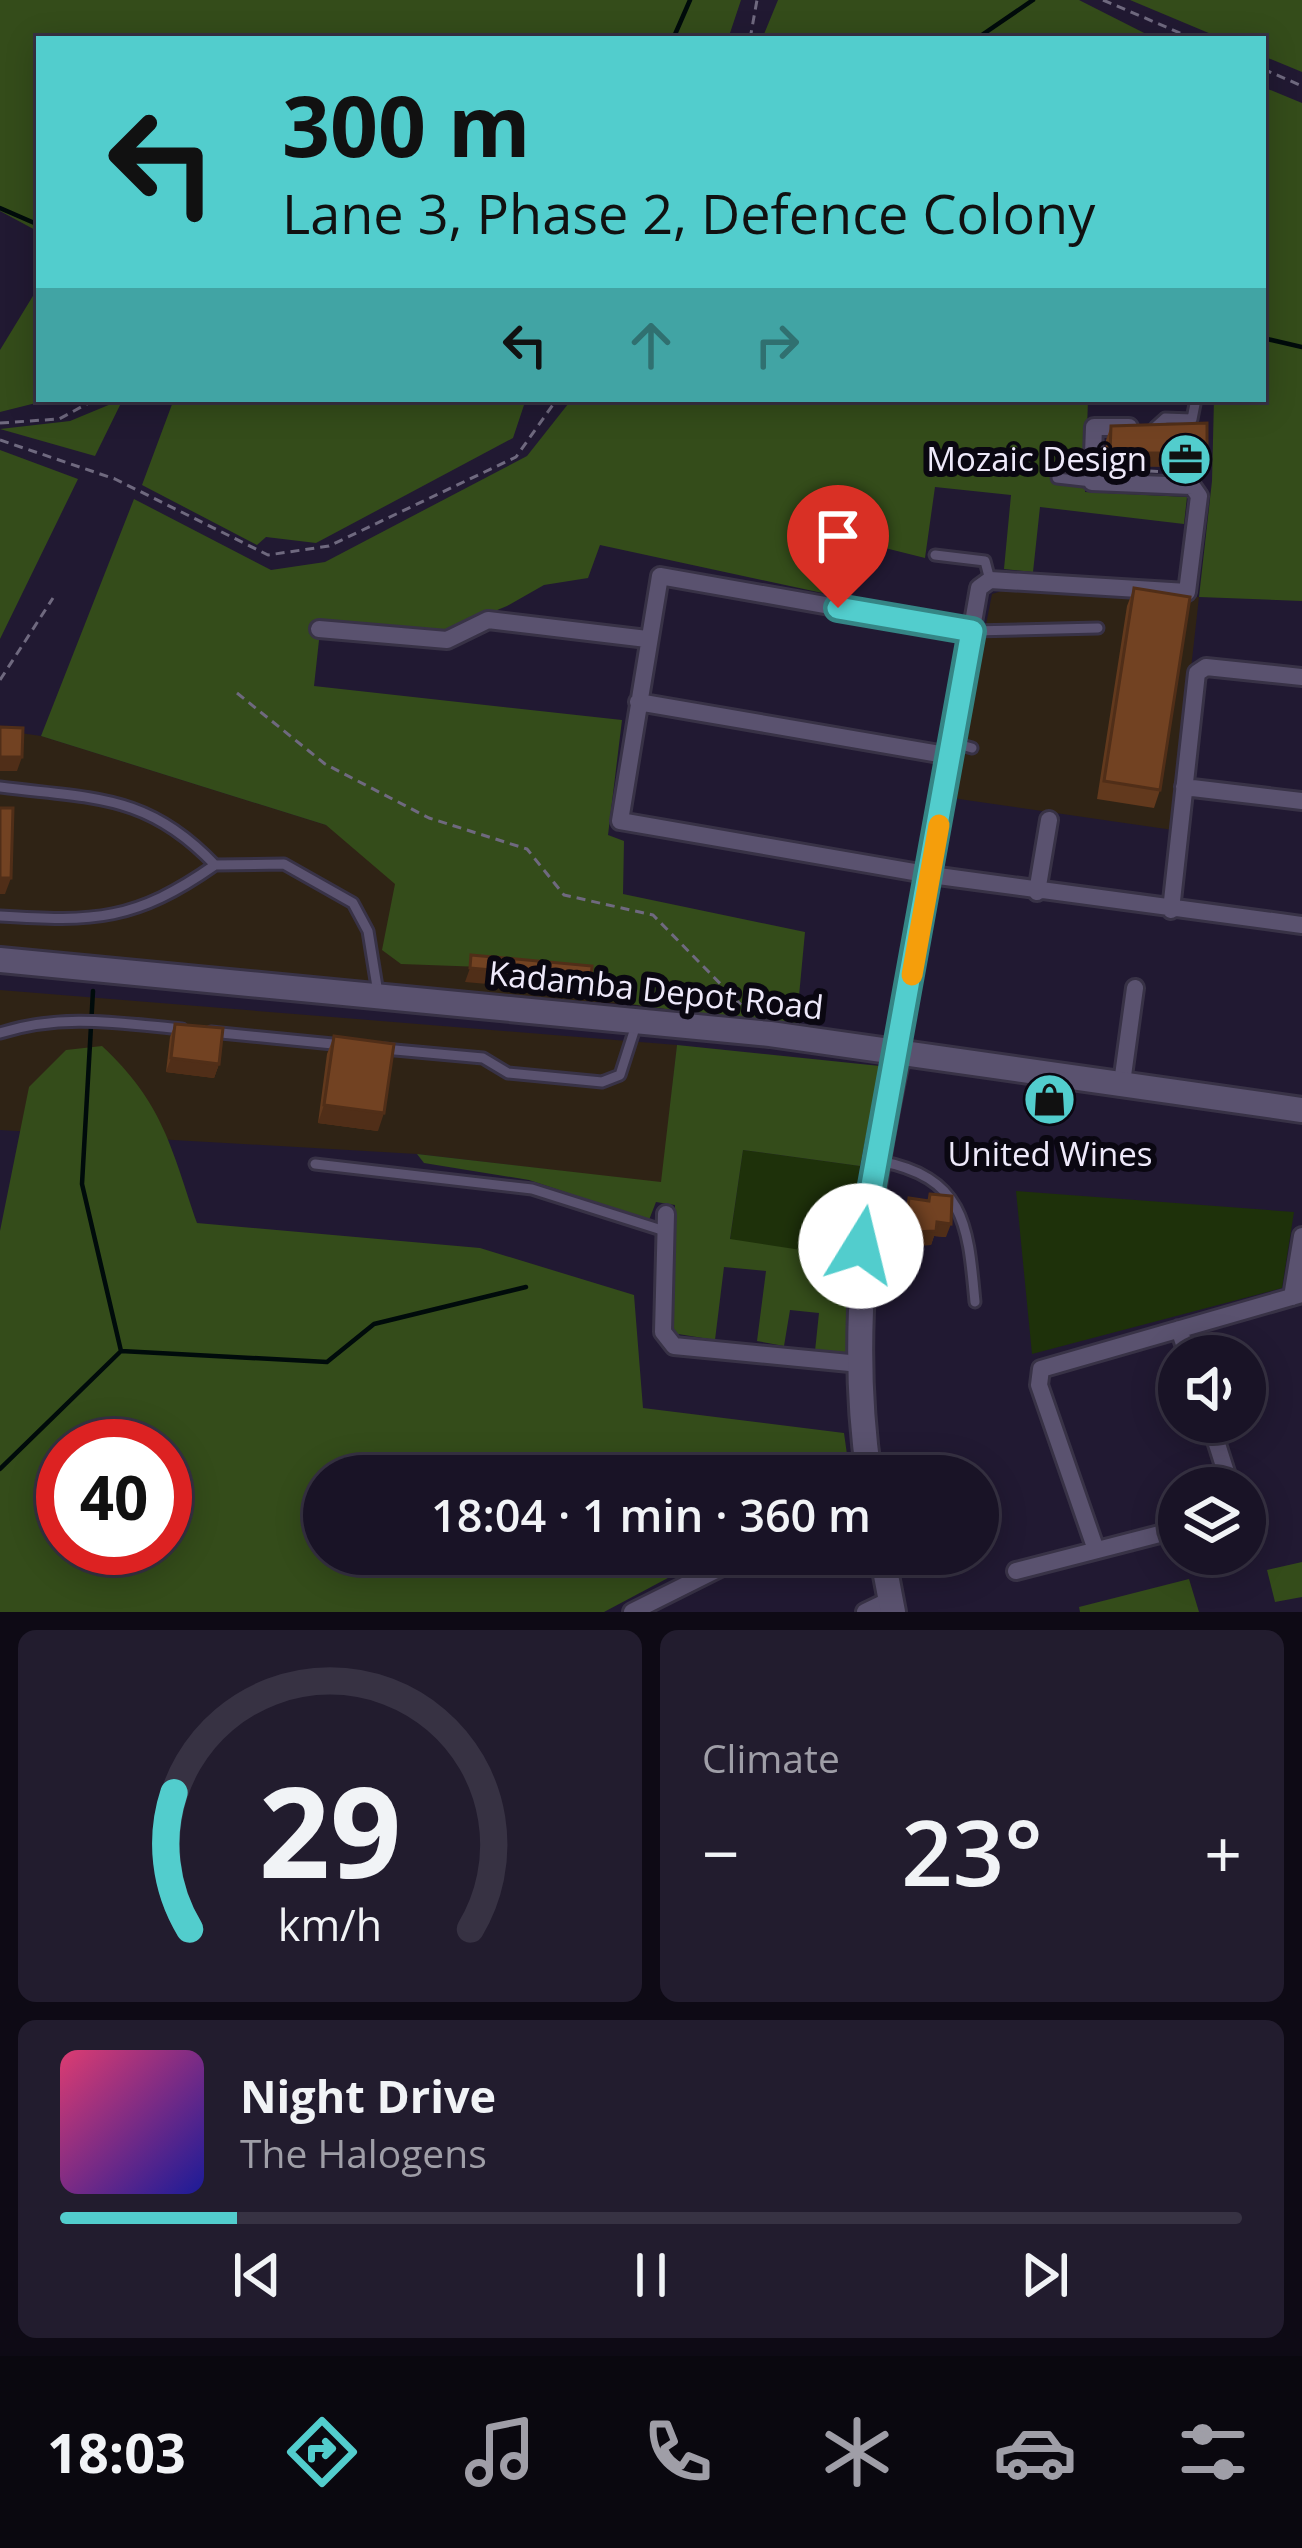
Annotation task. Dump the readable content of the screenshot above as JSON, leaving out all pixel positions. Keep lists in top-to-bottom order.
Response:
{
  "streets": {
    "street": ["Kadamba Depot Road"]
  },
  "places": {
    "office": ["Mozaic Design"],
    "shop": ["United Wines"]
  },
  "page": {
    "turn": ["300 m", "Lane 3, Phase 2, Defence Colony"],
    "limit": "40",
    "trip": "18:04 · 1 min · 360 m",
    "tile": "Climate",
    "heat": ["−", "23°", "+"],
    "song": ["Night Drive", "The Halogens"],
    "tabs": "18:03",
    "gauge": ["29", "km/h"]
  }
}
